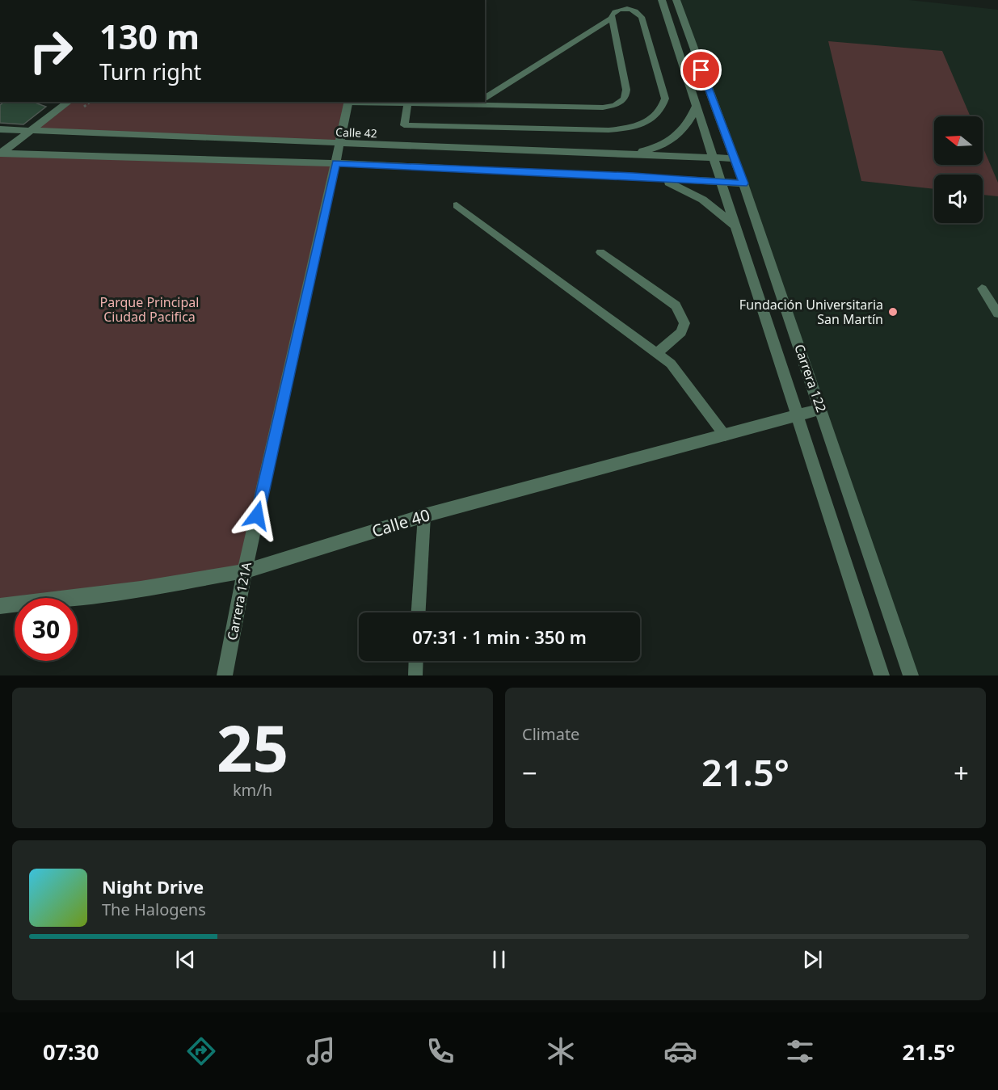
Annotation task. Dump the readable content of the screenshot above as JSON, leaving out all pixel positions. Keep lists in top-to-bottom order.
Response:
{
  "streets": {
    "street": [
      "Calle 42",
      "Carrera 122",
      "Calle 40",
      "Carrera 121A"
    ]
  },
  "crossings": [
    ["Calle 42", "Carrera 122"],
    ["Calle 42", "Carrera 121A"],
    ["Carrera 122", "Calle 40"],
    ["Calle 40", "Carrera 121A"]
  ],
  "parks": ["Parque Principal Ciudad Pacifica"],
  "places": ["Fundación Universitaria San Martín"],
  "north": "left",
  "page": {
    "turn": ["130 m", "Turn right"],
    "limit": "30",
    "trip": "07:31 · 1 min · 350 m",
    "tile": [
      ["25", "km/h"],
      "Climate"
    ],
    "heat": ["−", "21.5°", "+"],
    "song": ["Night Drive", "The Halogens"],
    "tabs": ["07:30", "21.5°"]
  }
}
